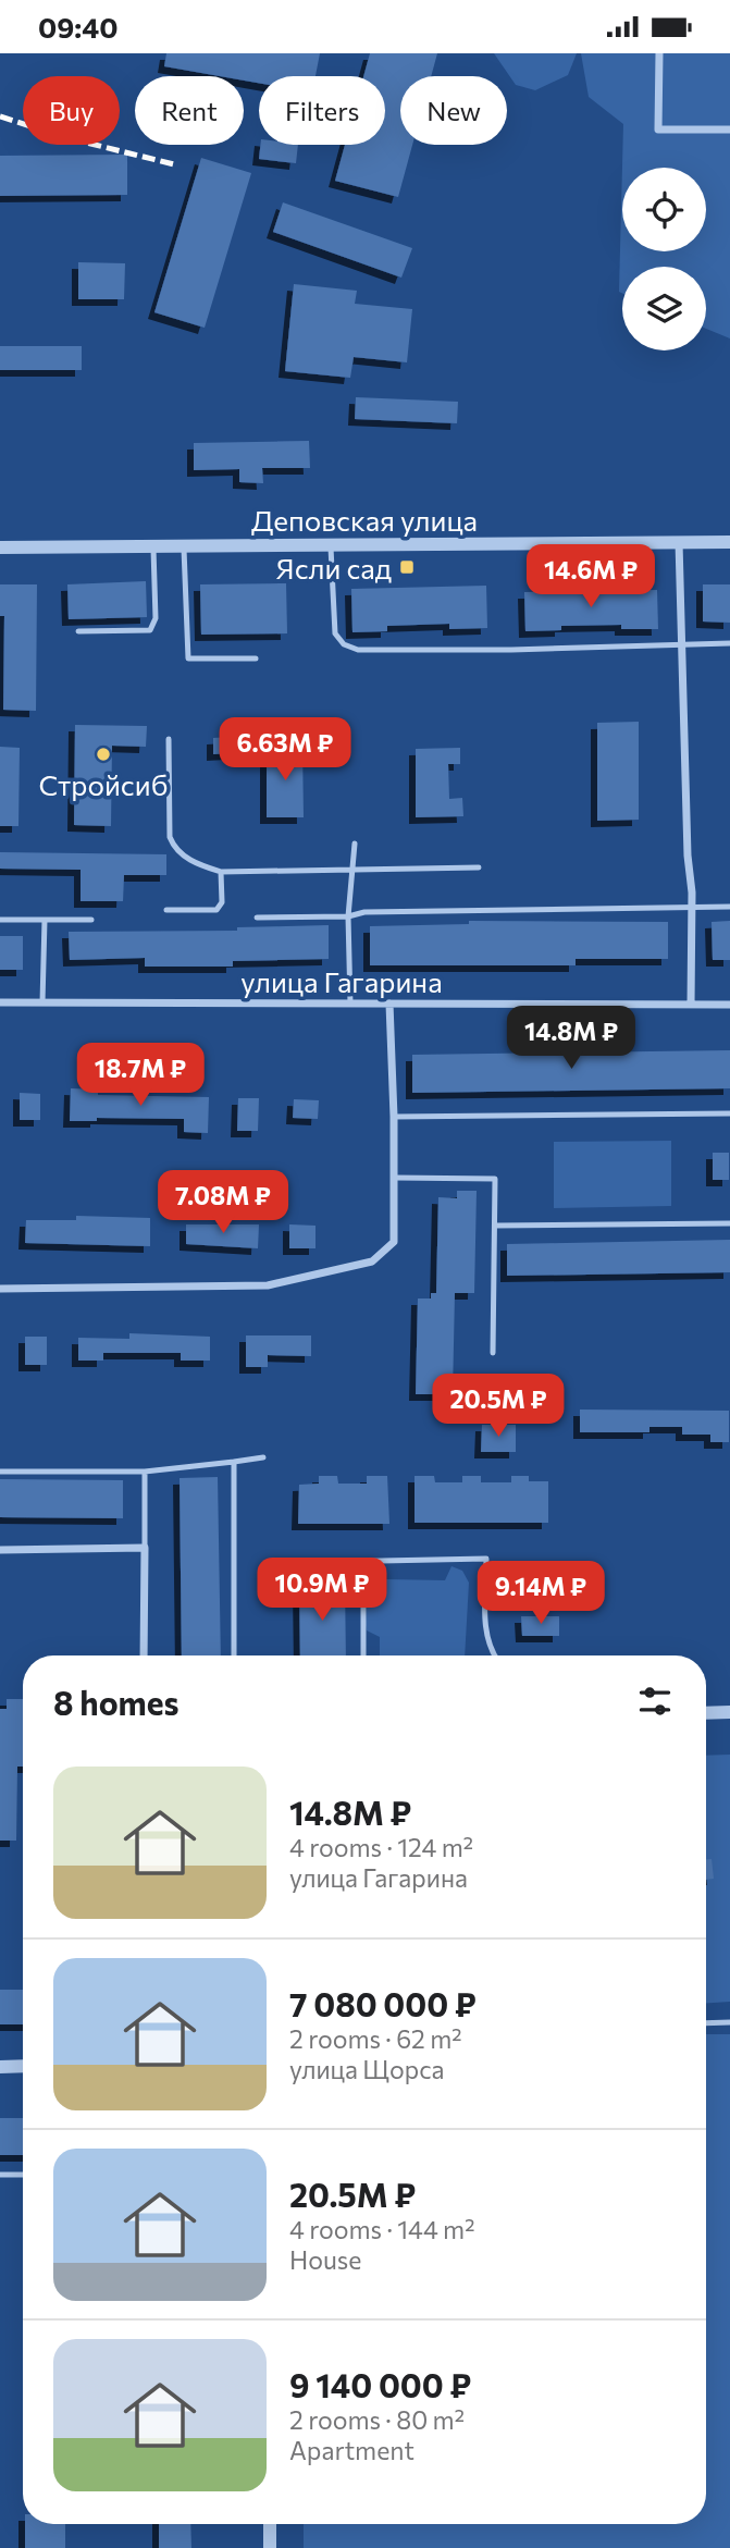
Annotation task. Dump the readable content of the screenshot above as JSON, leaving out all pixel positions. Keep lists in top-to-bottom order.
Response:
{
  "streets": {
    "street": ["Деповская улица", "улица Гагарина"]
  },
  "places": {
    "transit": ["Ясли сад"],
    "other": ["Стройсиб"]
  },
  "page": {
    "status": "09:40",
    "chip": [
      "Buy",
      "Rent",
      "Filters",
      "New"
    ],
    "price": [
      "14.6M ₽",
      "6.63M ₽",
      "14.8M ₽",
      "18.7M ₽",
      "7.08M ₽",
      "20.5M ₽",
      "10.9M ₽",
      "9.14M ₽"
    ],
    "heading": "8 homes",
    "list": [
      {
        "name": "14.8M ₽",
        "note": "4 rooms · 124 m² · улица Гагарина"
      },
      {
        "name": "7 080 000 ₽",
        "note": "2 rooms · 62 m² · улица Щорса"
      },
      {
        "name": "20.5M ₽",
        "note": "4 rooms · 144 m² · House"
      },
      {
        "name": "9 140 000 ₽",
        "note": "2 rooms · 80 m² · Apartment"
      }
    ]
  }
}
